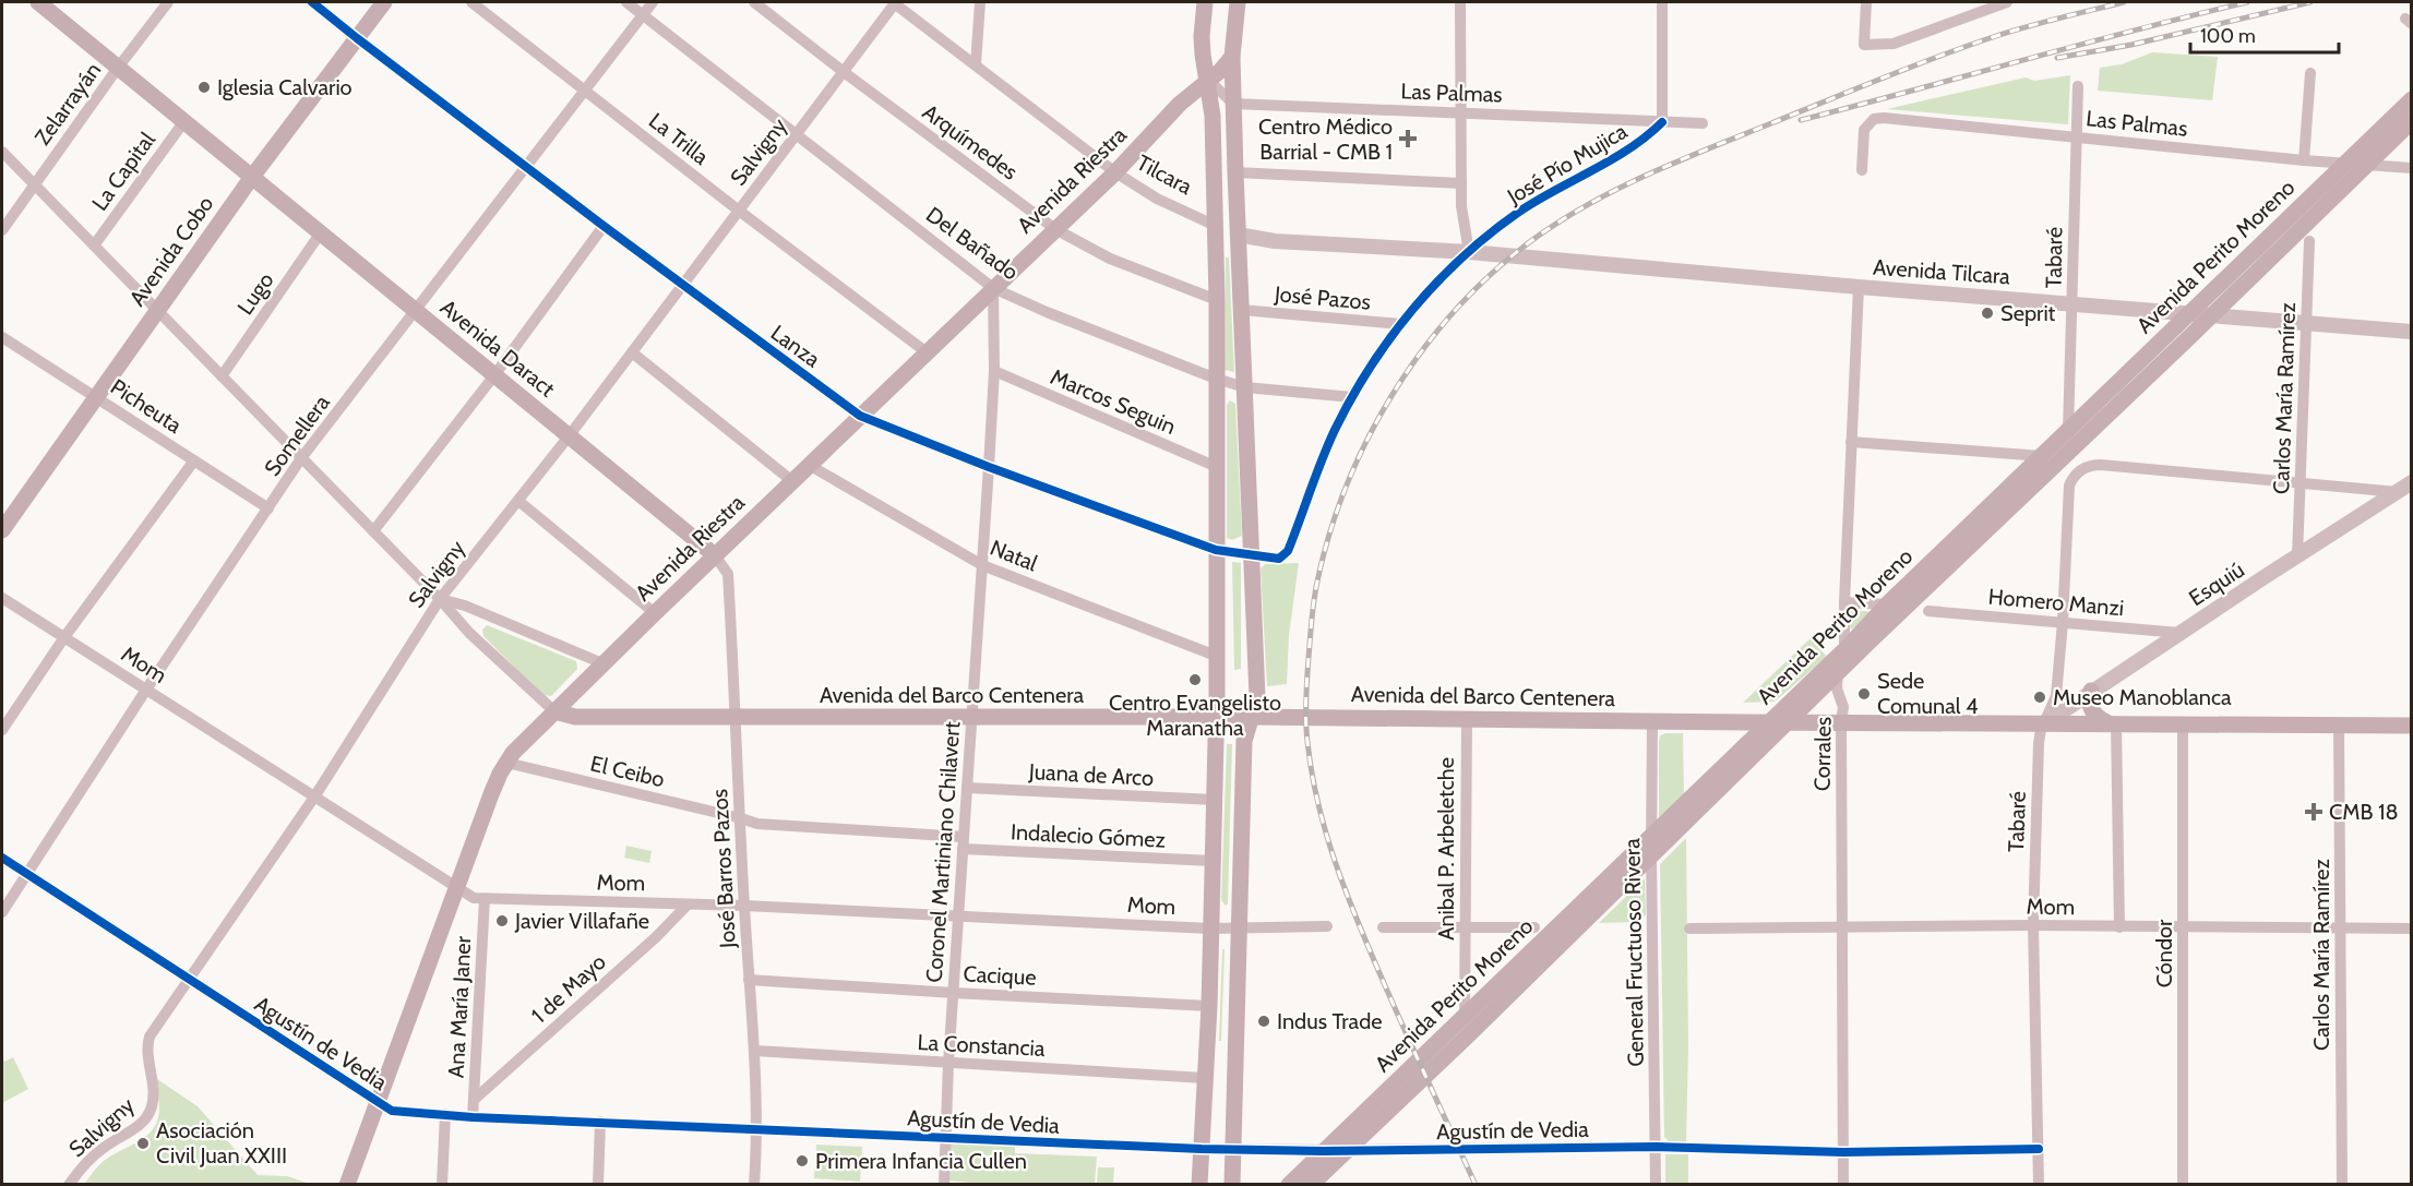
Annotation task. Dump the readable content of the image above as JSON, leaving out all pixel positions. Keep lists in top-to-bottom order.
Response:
{
  "streets": {
    "main road": [
      "Tilcara",
      "Avenida Riestra",
      "Avenida Cobo",
      "Avenida Perito Moreno",
      "Avenida Daract",
      "Avenida del Barco Centenera"
    ],
    "street": [
      "Las Palmas",
      "Zelarrayán",
      "La Trilla",
      "Arquímedes",
      "Salvigny",
      "José Pío Mujica",
      "La Capital",
      "Del Bañado",
      "Tabaré",
      "Avenida Tilcara",
      "Lugo",
      "José Pazos",
      "Lanza",
      "Carlos María Ramírez",
      "Marcos Seguin",
      "Picheuta",
      "Somellera",
      "Natal",
      "Esquiú",
      "Homero Manzi",
      "Mom",
      "Corrales",
      "El Ceibo",
      "Juana de Arco",
      "Indalecio Gómez",
      "Anibal P. Arbeletche",
      "Coronel Martiniano Chilavert",
      "José Barros Pazos",
      "General Fructuoso Rivera",
      "Cóndor",
      "Cacique",
      "1 de Mayo",
      "Ana María Janer",
      "Agustín de Vedia",
      "La Constancia"
    ]
  },
  "crossings": [
    ["Las Palmas", "José Pío Mujica"],
    ["Las Palmas", "Avenida Perito Moreno"],
    ["Las Palmas", "Tabaré"],
    ["Zelarrayán", "Avenida Daract"],
    ["La Trilla", "Salvigny"],
    ["La Trilla", "Avenida Riestra"],
    ["La Trilla", "Somellera"],
    ["Arquímedes", "Salvigny"],
    ["Arquímedes", "Avenida Riestra"],
    ["Salvigny", "Tilcara"],
    ["Salvigny", "Del Bañado"],
    ["Salvigny", "Lanza"],
    ["Salvigny", "Avenida Daract"],
    ["Salvigny", "Mom"],
    ["Salvigny", "Agustín de Vedia"],
    ["José Pío Mujica", "Tilcara"],
    ["José Pío Mujica", "Del Bañado"],
    ["José Pío Mujica", "Avenida Tilcara"],
    ["José Pío Mujica", "José Pazos"],
    ["José Pío Mujica", "Lanza"],
    ["La Capital", "Avenida Daract"],
    ["Tilcara", "Avenida Riestra"],
    ["Tilcara", "Avenida Tilcara"],
    ["Avenida Riestra", "Del Bañado"],
    ["Avenida Riestra", "Lanza"],
    ["Avenida Riestra", "Avenida Daract"],
    ["Avenida Riestra", "Natal"],
    ["Avenida Riestra", "Mom"],
    ["Avenida Riestra", "Avenida del Barco Centenera"],
    ["Avenida Riestra", "El Ceibo"],
    ["Avenida Riestra", "Coronel Martiniano Chilavert"],
    ["Avenida Riestra", "José Barros Pazos"],
    ["Avenida Riestra", "Agustín de Vedia"],
    ["Del Bañado", "Somellera"],
    ["Del Bañado", "Coronel Martiniano Chilavert"],
    ["Avenida Cobo", "Lanza"],
    ["Avenida Cobo", "Avenida Daract"],
    ["Avenida Cobo", "Picheuta"],
    ["Avenida Perito Moreno", "Tabaré"],
    ["Avenida Perito Moreno", "Avenida Tilcara"],
    ["Avenida Perito Moreno", "Avenida del Barco Centenera"],
    ["Avenida Perito Moreno", "Corrales"],
    ["Avenida Perito Moreno", "Anibal P. Arbeletche"],
    ["Avenida Perito Moreno", "General Fructuoso Rivera"],
    ["Avenida Perito Moreno", "Agustín de Vedia"],
    ["Tabaré", "Avenida Tilcara"],
    ["Tabaré", "Carlos María Ramírez"],
    ["Tabaré", "Esquiú"],
    ["Tabaré", "Homero Manzi"],
    ["Tabaré", "Mom"],
    ["Tabaré", "Avenida del Barco Centenera"],
    ["Tabaré", "Agustín de Vedia"],
    ["Avenida Tilcara", "Carlos María Ramírez"],
    ["Lugo", "Avenida Daract"],
    ["Lanza", "Somellera"],
    ["Lanza", "Coronel Martiniano Chilavert"],
    ["Avenida Daract", "Somellera"],
    ["Avenida Daract", "José Barros Pazos"],
    ["Carlos María Ramírez", "Esquiú"],
    ["Carlos María Ramírez", "Mom"],
    ["Carlos María Ramírez", "Avenida del Barco Centenera"],
    ["Marcos Seguin", "Coronel Martiniano Chilavert"],
    ["Picheuta", "Somellera"],
    ["Somellera", "Mom"],
    ["Somellera", "Agustín de Vedia"],
    ["Natal", "Coronel Martiniano Chilavert"],
    ["Esquiú", "Homero Manzi"],
    ["Esquiú", "Avenida del Barco Centenera"],
    ["Mom", "Corrales"],
    ["Mom", "Coronel Martiniano Chilavert"],
    ["Mom", "José Barros Pazos"],
    ["Mom", "Cóndor"],
    ["Mom", "1 de Mayo"],
    ["Mom", "Ana María Janer"],
    ["Avenida del Barco Centenera", "Corrales"],
    ["Avenida del Barco Centenera", "Anibal P. Arbeletche"],
    ["Avenida del Barco Centenera", "Coronel Martiniano Chilavert"],
    ["Avenida del Barco Centenera", "José Barros Pazos"],
    ["Avenida del Barco Centenera", "General Fructuoso Rivera"],
    ["Avenida del Barco Centenera", "Cóndor"],
    ["Corrales", "Agustín de Vedia"],
    ["El Ceibo", "José Barros Pazos"],
    ["Juana de Arco", "Coronel Martiniano Chilavert"],
    ["Indalecio Gómez", "Coronel Martiniano Chilavert"],
    ["Coronel Martiniano Chilavert", "Cacique"],
    ["Coronel Martiniano Chilavert", "Agustín de Vedia"],
    ["Coronel Martiniano Chilavert", "La Constancia"],
    ["José Barros Pazos", "Cacique"],
    ["José Barros Pazos", "Agustín de Vedia"],
    ["José Barros Pazos", "La Constancia"],
    ["General Fructuoso Rivera", "Agustín de Vedia"],
    ["1 de Mayo", "Ana María Janer"],
    ["Ana María Janer", "Agustín de Vedia"]
  ],
  "places": {
    "other": [
      "Iglesia Calvario",
      "Seprit",
      "Centro Evangelisto Maranatha",
      "Sede Comunal 4",
      "Museo Manoblanca",
      "Javier Villafañe",
      "Indus Trade",
      "Asociación Civil Juan XXIII",
      "Primera Infancia Cullen"
    ],
    "health": ["Centro Médico Barrial - CMB 1", "CMB 18"]
  },
  "scale_bar": "100 m"
}
